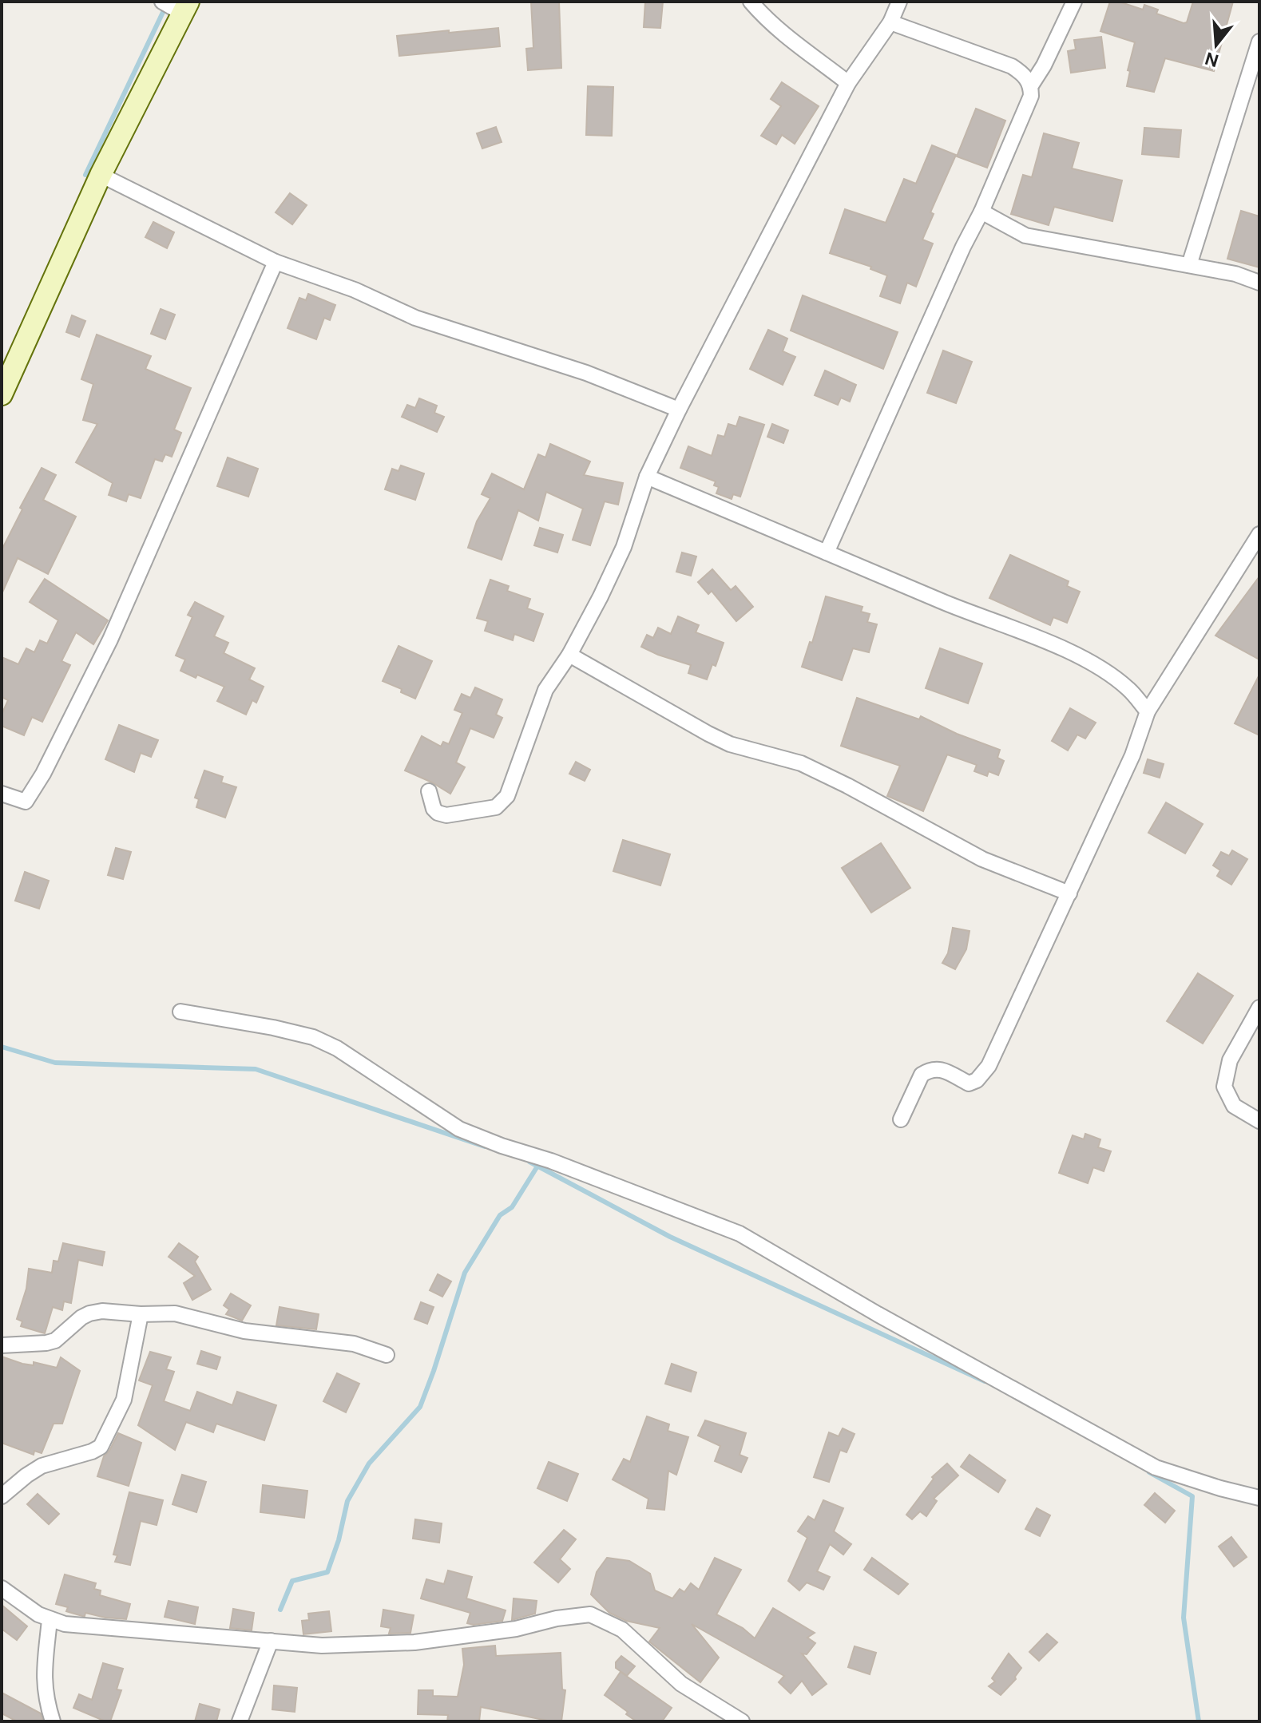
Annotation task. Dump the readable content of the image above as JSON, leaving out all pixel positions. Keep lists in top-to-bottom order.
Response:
{
  "north": "bottom"
}
